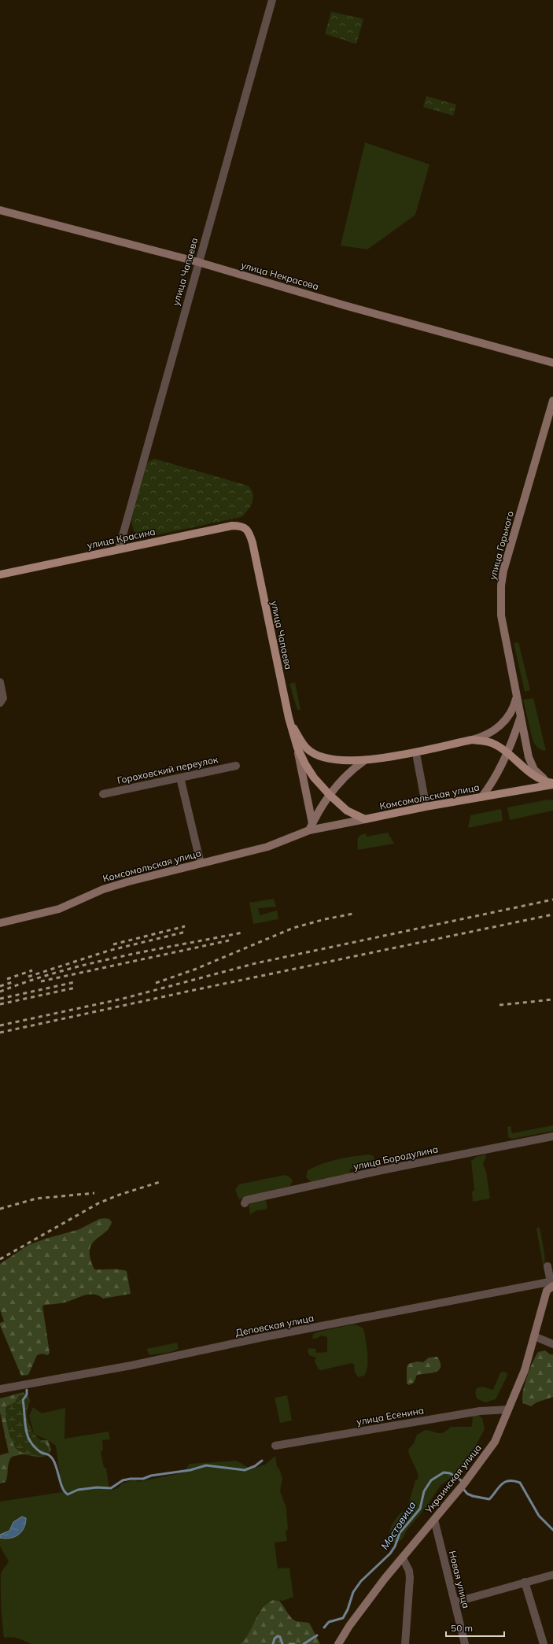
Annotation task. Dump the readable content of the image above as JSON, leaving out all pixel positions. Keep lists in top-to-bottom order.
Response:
{
  "streets": {
    "main road": ["улица Чапаева", "улица Красина", "Комсомольская улица"],
    "street": [
      "улица Некрасова",
      "улица Горького",
      "Гороховский переулок",
      "улица Бородулина",
      "Деповская улица",
      "улица Есенина",
      "Украинская улица",
      "Новая улица"
    ]
  },
  "crossings": [
    ["улица Чапаева", "улица Некрасова"],
    ["улица Чапаева", "улица Красина"],
    ["улица Чапаева", "Комсомольская улица"],
    ["улица Горького", "Комсомольская улица"],
    ["Деповская улица", "Украинская улица"],
    ["улица Есенина", "Украинская улица"],
    ["Украинская улица", "Новая улица"]
  ],
  "water": ["Мостовица"],
  "scale_bar": "50 m"
}
